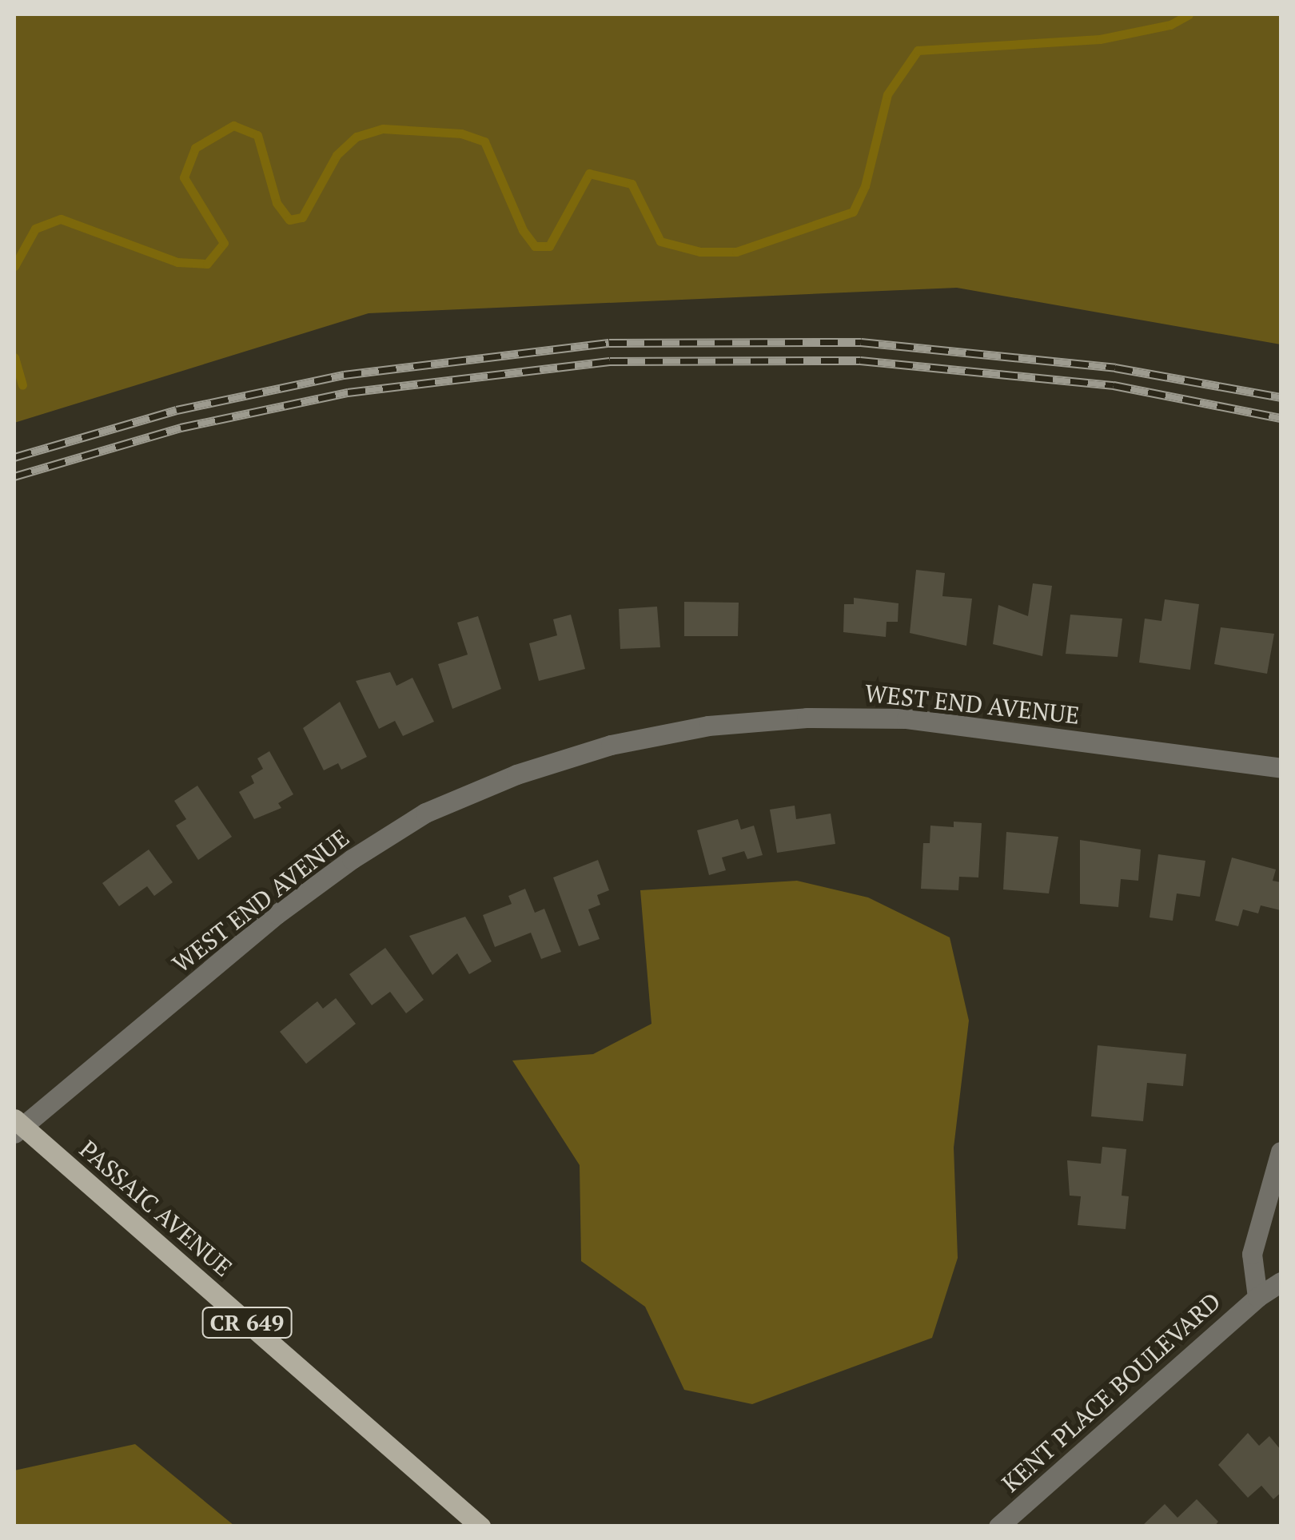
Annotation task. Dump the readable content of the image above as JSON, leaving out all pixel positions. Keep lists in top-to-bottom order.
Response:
{
  "streets": {
    "main road": ["PASSAIC AVENUE", "CR 649"],
    "street": ["WEST END AVENUE", "KENT PLACE BOULEVARD"]
  },
  "crossings": [
    ["WEST END AVENUE", "PASSAIC AVENUE"]
  ]
}
